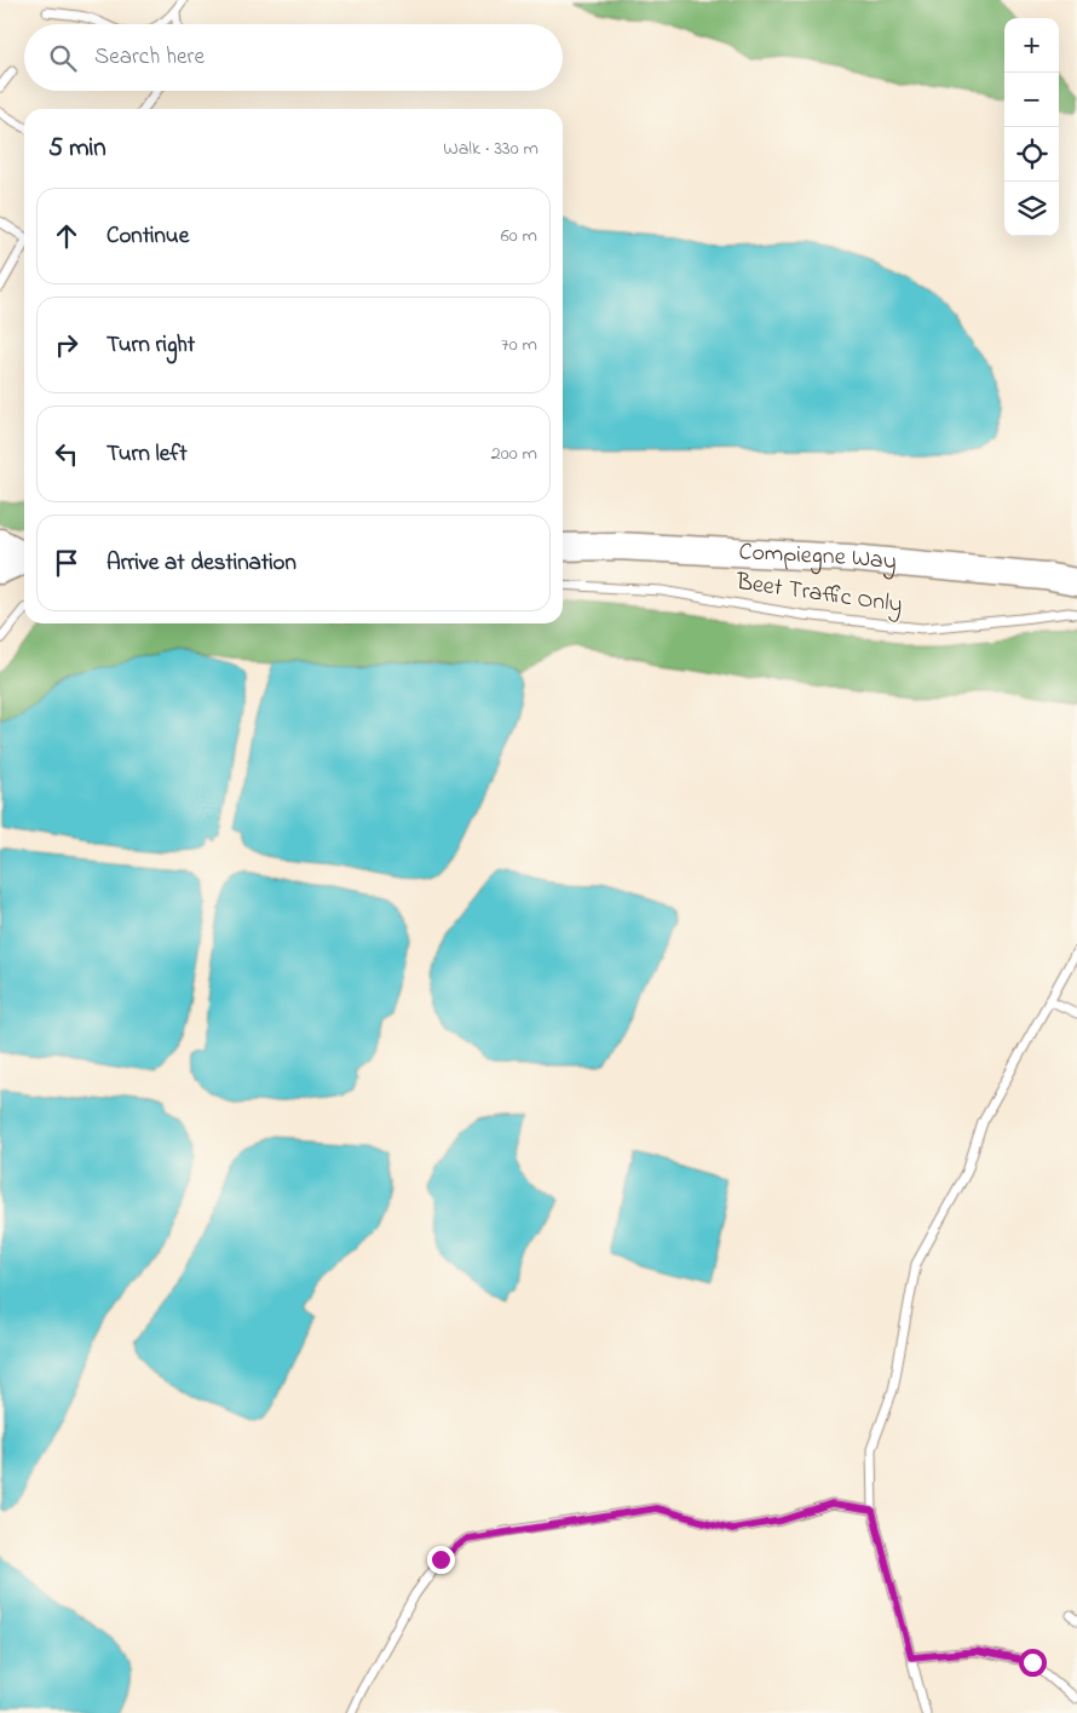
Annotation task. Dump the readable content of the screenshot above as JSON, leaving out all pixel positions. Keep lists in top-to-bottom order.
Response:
{
  "streets": {
    "highway": ["Compiegne Way"],
    "lane": ["Beet Traffic Only"]
  },
  "page": {
    "map_buttons": ["+", "−"],
    "search": "Search here",
    "heading": ["5 min", "Walk · 330 m"],
    "list": [
      ["Continue", "60 m"],
      ["Turn right", "70 m"],
      ["Turn left", "200 m"],
      "Arrive at destination"
    ]
  }
}
